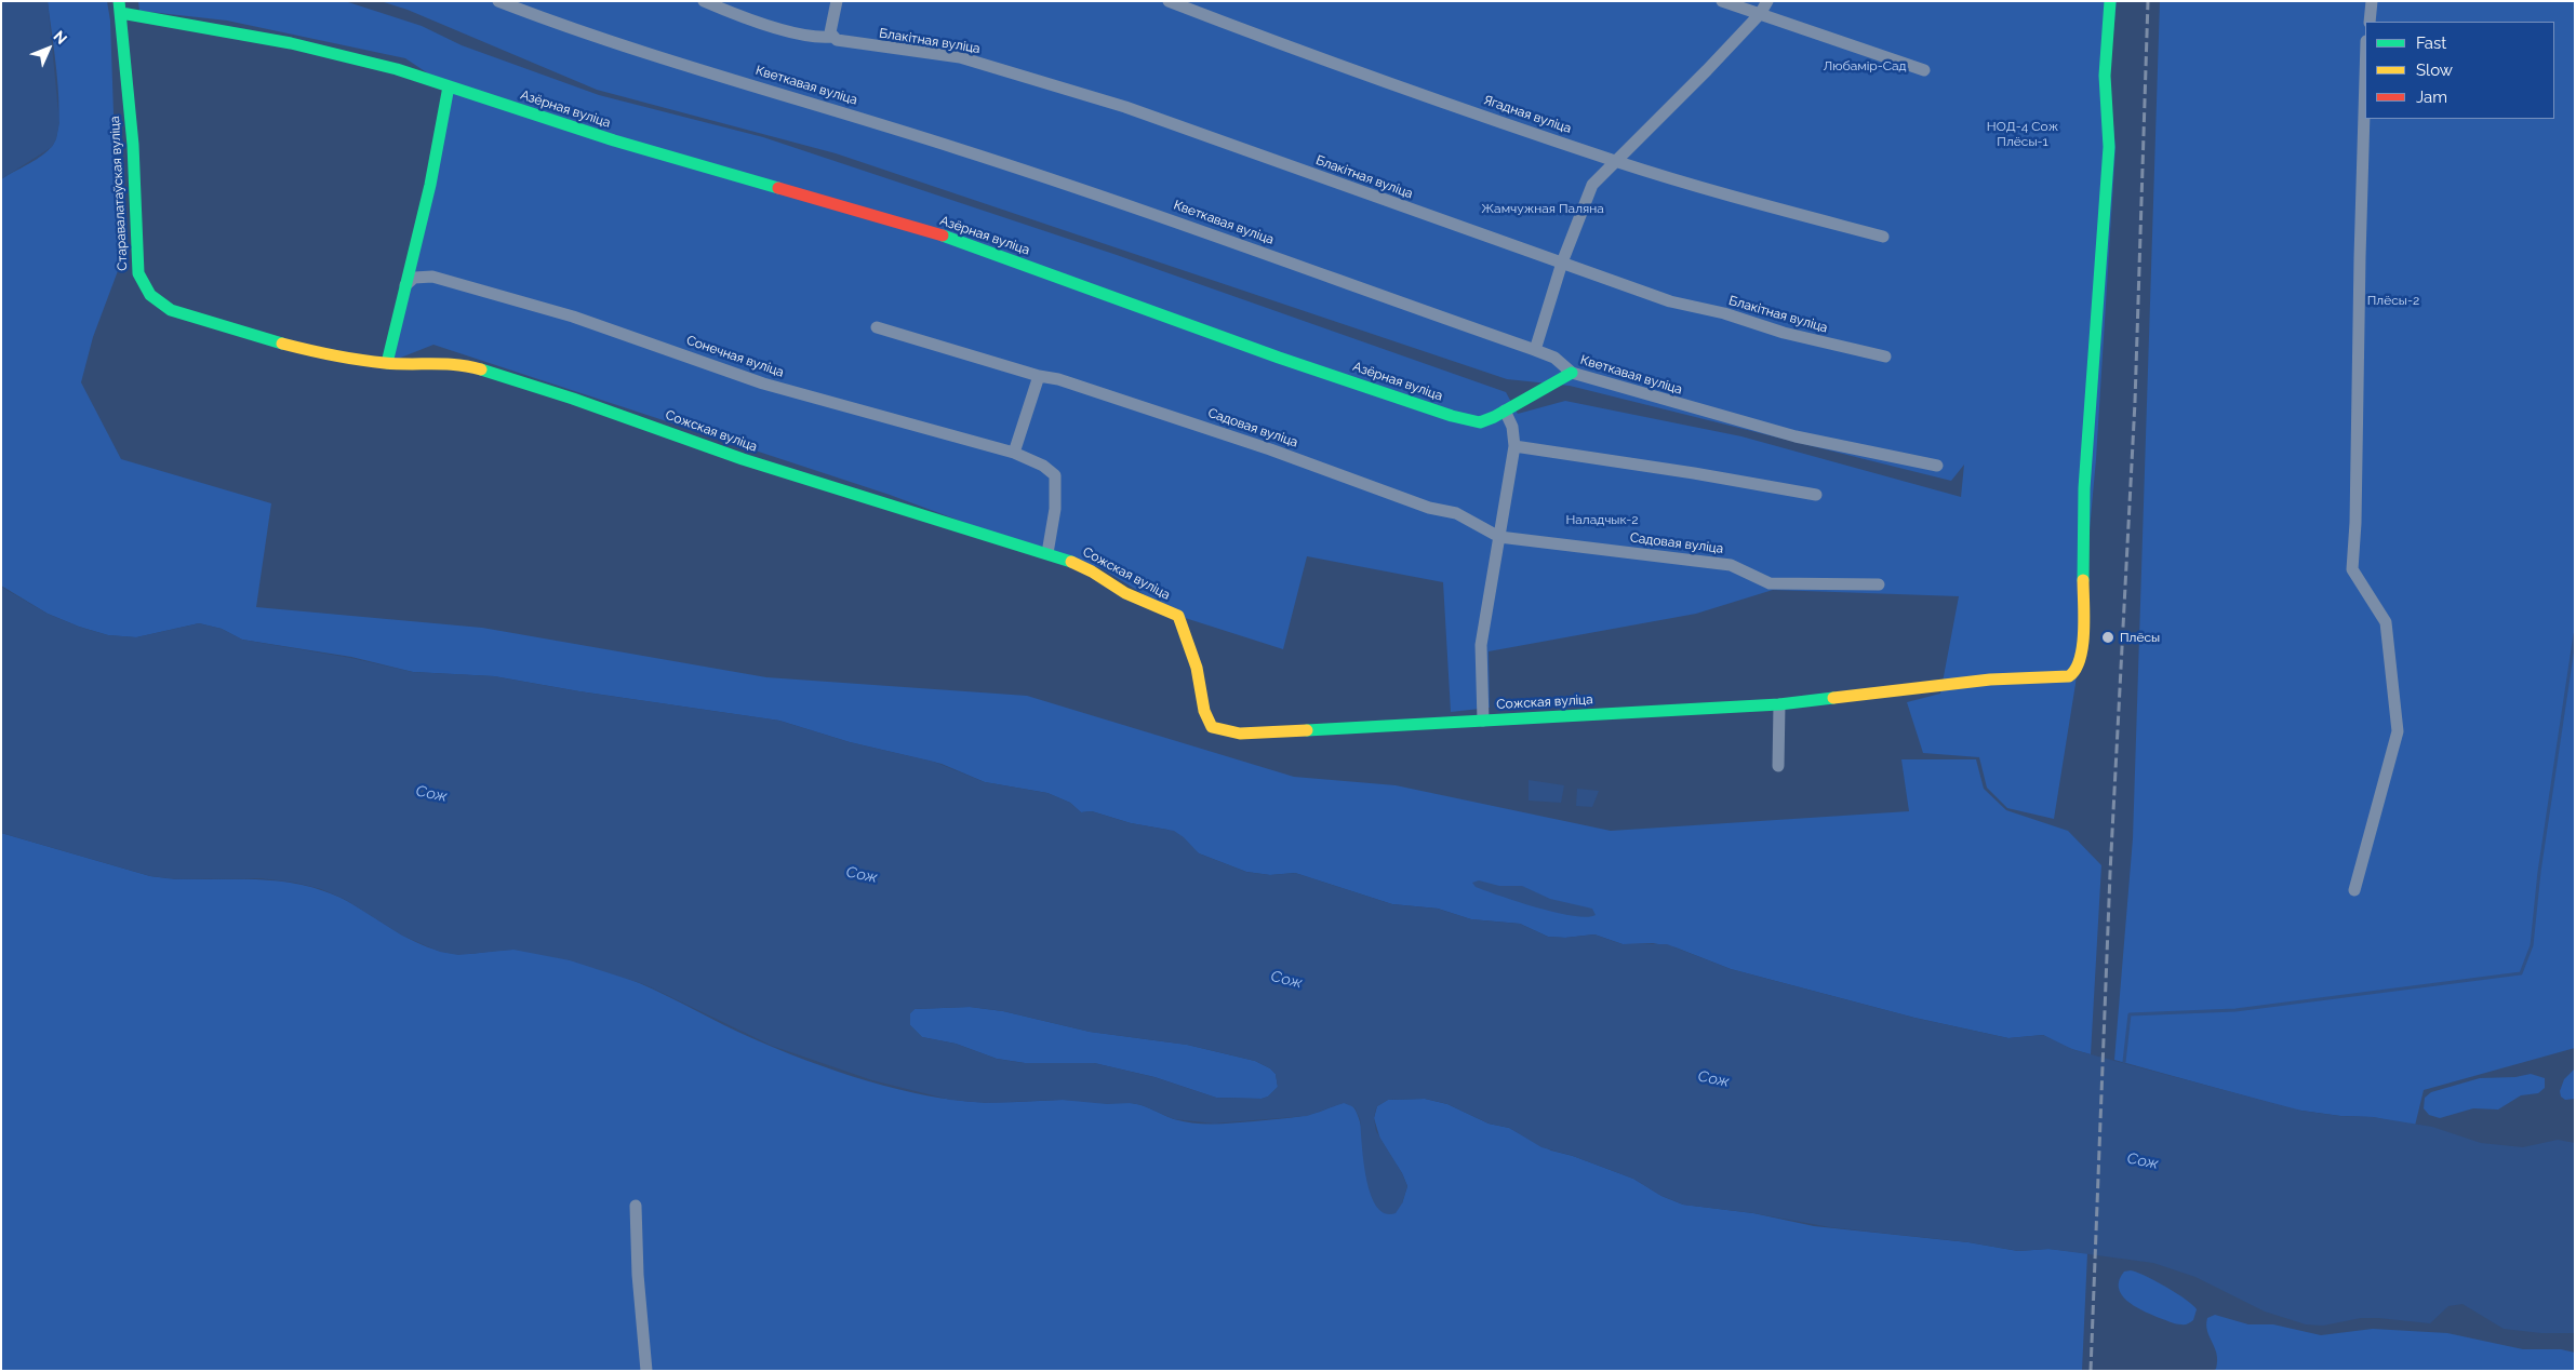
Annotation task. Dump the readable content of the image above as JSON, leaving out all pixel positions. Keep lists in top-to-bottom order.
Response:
{
  "streets": {
    "street": [
      "Блакітная вуліца",
      "Кветкавая вуліца",
      "Азёрная вуліца",
      "Ягадная вуліца",
      "Старавалатаўская вуліца",
      "Сонечная вуліца",
      "Садовая вуліца",
      "Сожская вуліца"
    ]
  },
  "crossings": [
    ["Кветкавая вуліца", "Азёрная вуліца"],
    ["Азёрная вуліца", "Старавалатаўская вуліца"],
    ["Старавалатаўская вуліца", "Сожская вуліца"],
    ["Сонечная вуліца", "Сожская вуліца"]
  ],
  "water": ["Сож"],
  "parks": [
    "Любамір-Сад",
    "НОД-4 Сож Плёсы-1",
    "Жамчужная Паляна",
    "Плёсы-2",
    "Наладчык-2"
  ],
  "places": ["Плёсы"],
  "legend": ["Fast", "Slow", "Jam"],
  "north": "top right"
}
